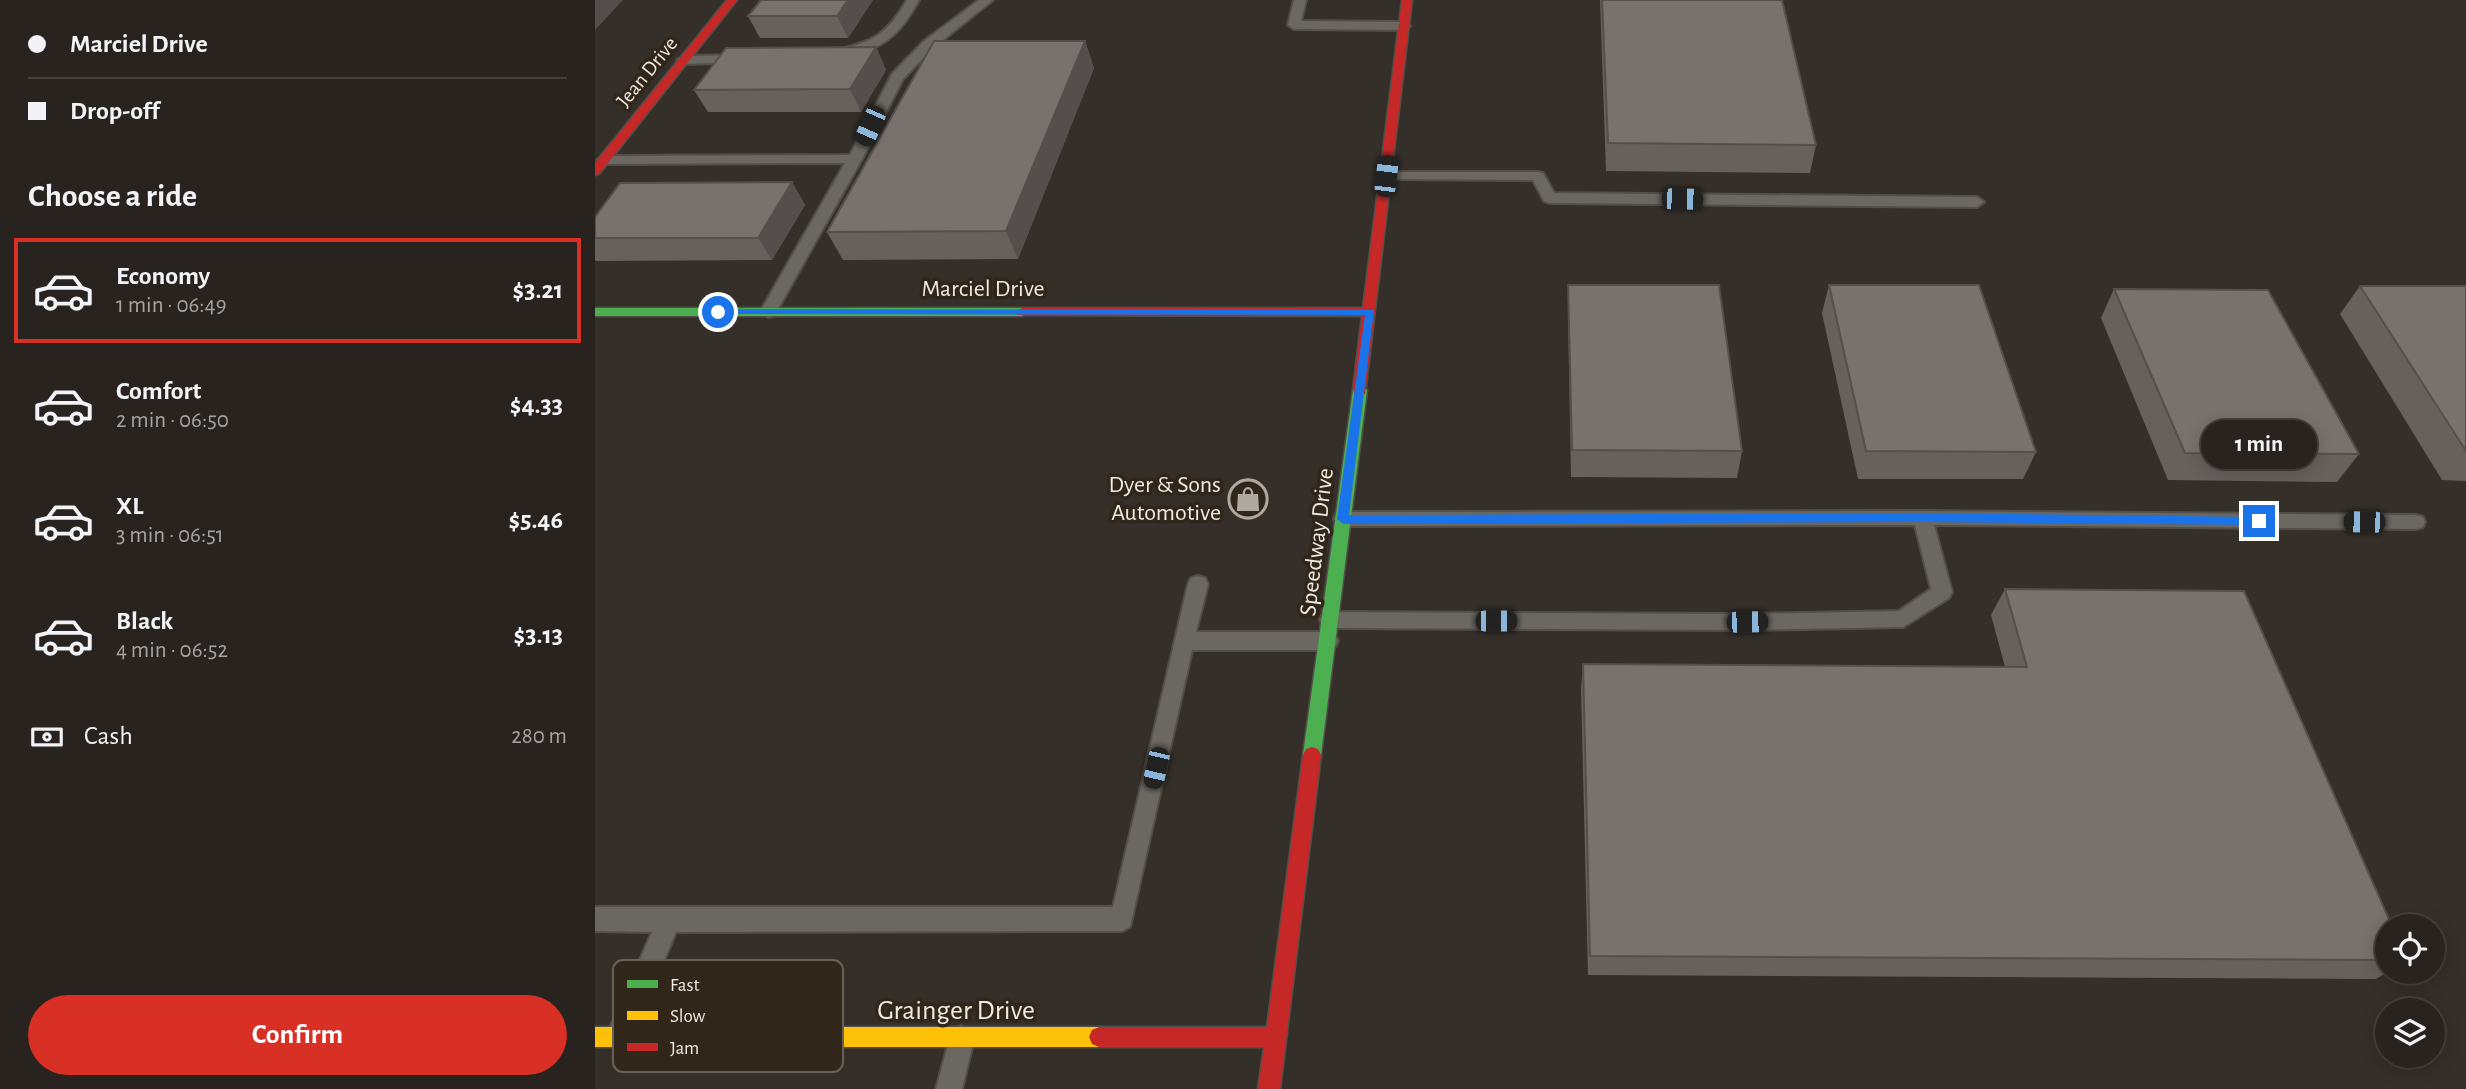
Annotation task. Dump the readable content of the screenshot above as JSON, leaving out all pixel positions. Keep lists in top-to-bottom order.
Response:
{
  "streets": {
    "street": [
      "Jean Drive",
      "Marciel Drive",
      "Speedway Drive",
      "Grainger Drive"
    ]
  },
  "crossings": [
    ["Marciel Drive", "Speedway Drive"],
    ["Speedway Drive", "Grainger Drive"]
  ],
  "places": {
    "shop": ["Dyer & Sons Automotive"]
  },
  "legend": ["Fast", "Slow", "Jam"],
  "page": {
    "banner": ["Marciel Drive", "Drop-off"],
    "heading": "Choose a ride",
    "list": [
      {
        "name": "Economy",
        "note": "1 min · 06:49",
        "value": "$3.21"
      },
      {
        "name": "Comfort",
        "note": "2 min · 06:50",
        "value": "$4.33"
      },
      {
        "name": "XL",
        "note": "3 min · 06:51",
        "value": "$5.46"
      },
      {
        "name": "Black",
        "note": "4 min · 06:52",
        "value": "$3.13"
      }
    ],
    "bubble": "1 min",
    "pay": ["Cash", "280 m"],
    "buttons": "Confirm"
  }
}
